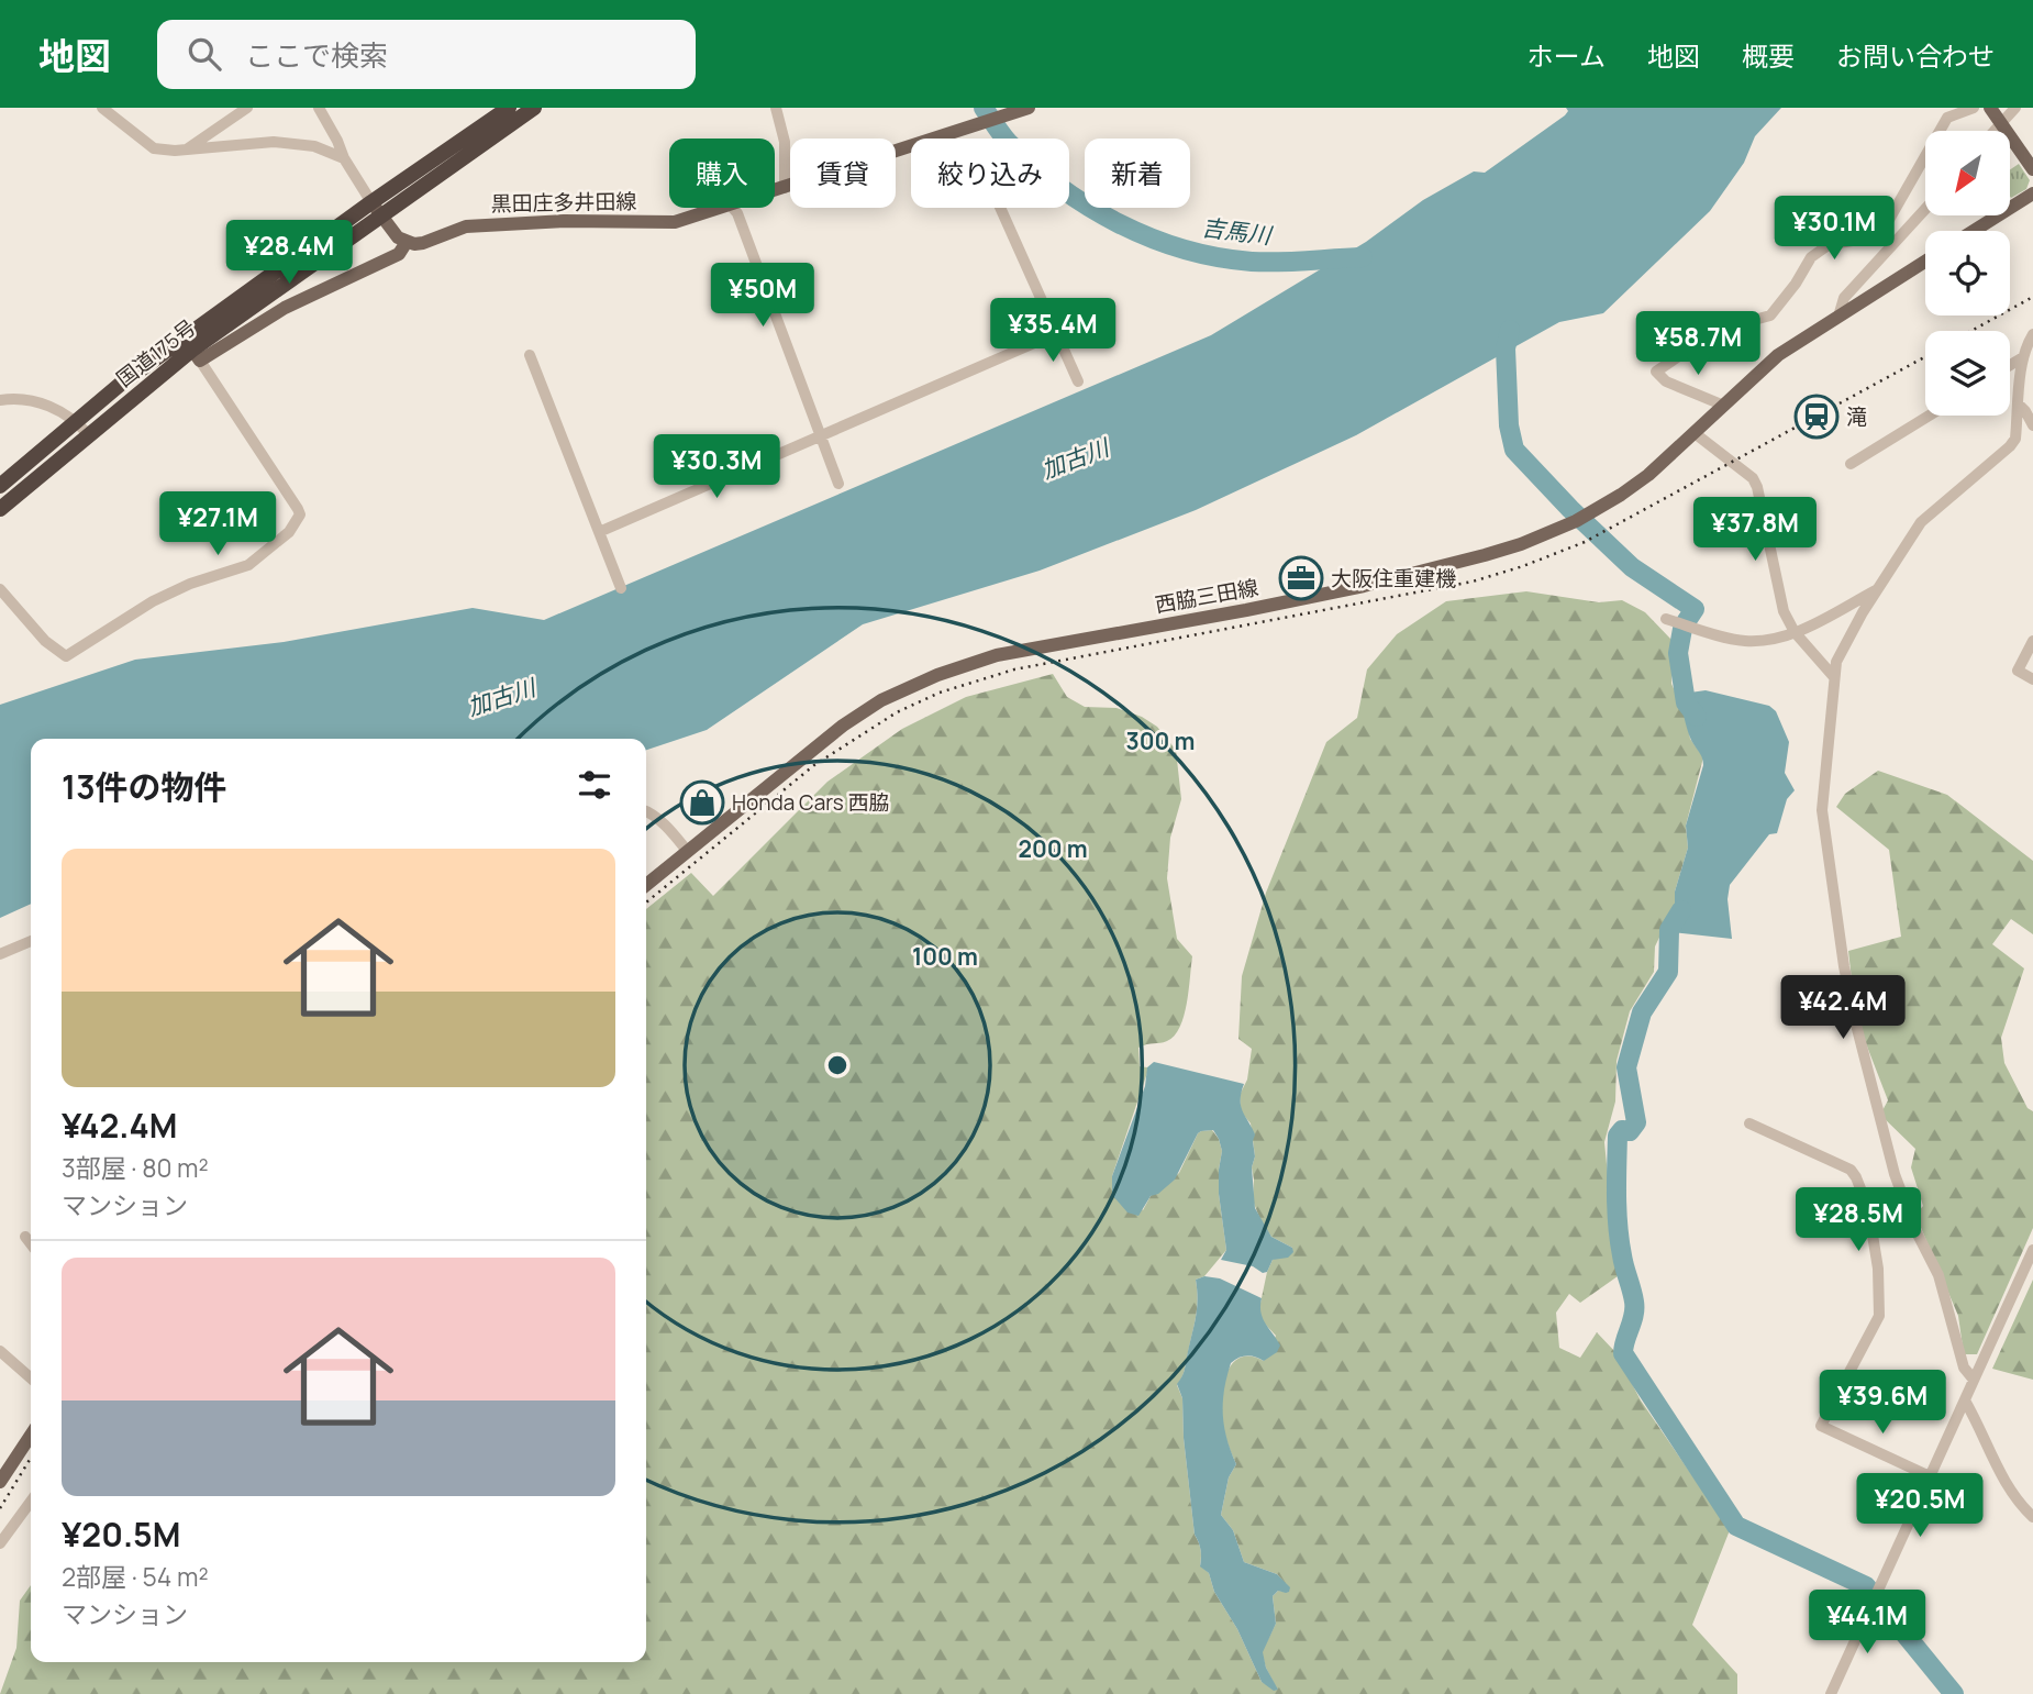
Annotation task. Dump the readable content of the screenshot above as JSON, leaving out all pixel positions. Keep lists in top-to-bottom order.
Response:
{
  "streets": {
    "highway": ["国道175号"],
    "main road": ["黒田庄多井田線", "西脇三田線"]
  },
  "crossings": [
    ["黒田庄多井田線", "国道175号"]
  ],
  "water": ["吉馬川", "加古川"],
  "places": {
    "station": ["滝"],
    "office": ["大阪住重建機"],
    "shop": ["Honda Cars 西脇"]
  },
  "north": "bottom left",
  "page": {
    "header": "地図",
    "search": "ここで検索",
    "nav": [
      "ホーム",
      "地図",
      "概要",
      "お問い合わせ"
    ],
    "chip": [
      "購入",
      "賃貸",
      "絞り込み",
      "新着"
    ],
    "price": [
      "¥30.1M",
      "¥28.4M",
      "¥50M",
      "¥35.4M",
      "¥58.7M",
      "¥30.3M",
      "¥27.1M",
      "¥37.8M",
      "¥42.4M",
      "¥28.5M",
      "¥39.6M",
      "¥20.5M",
      "¥44.1M"
    ],
    "heading": "13件の物件",
    "list": [
      {
        "name": "¥42.4M",
        "note": "3部屋 · 80 m² · マンション"
      },
      {
        "name": "¥20.5M",
        "note": "2部屋 · 54 m² · マンション"
      }
    ]
  },
  "rings": ["300 m", "200 m", "100 m"]
}
